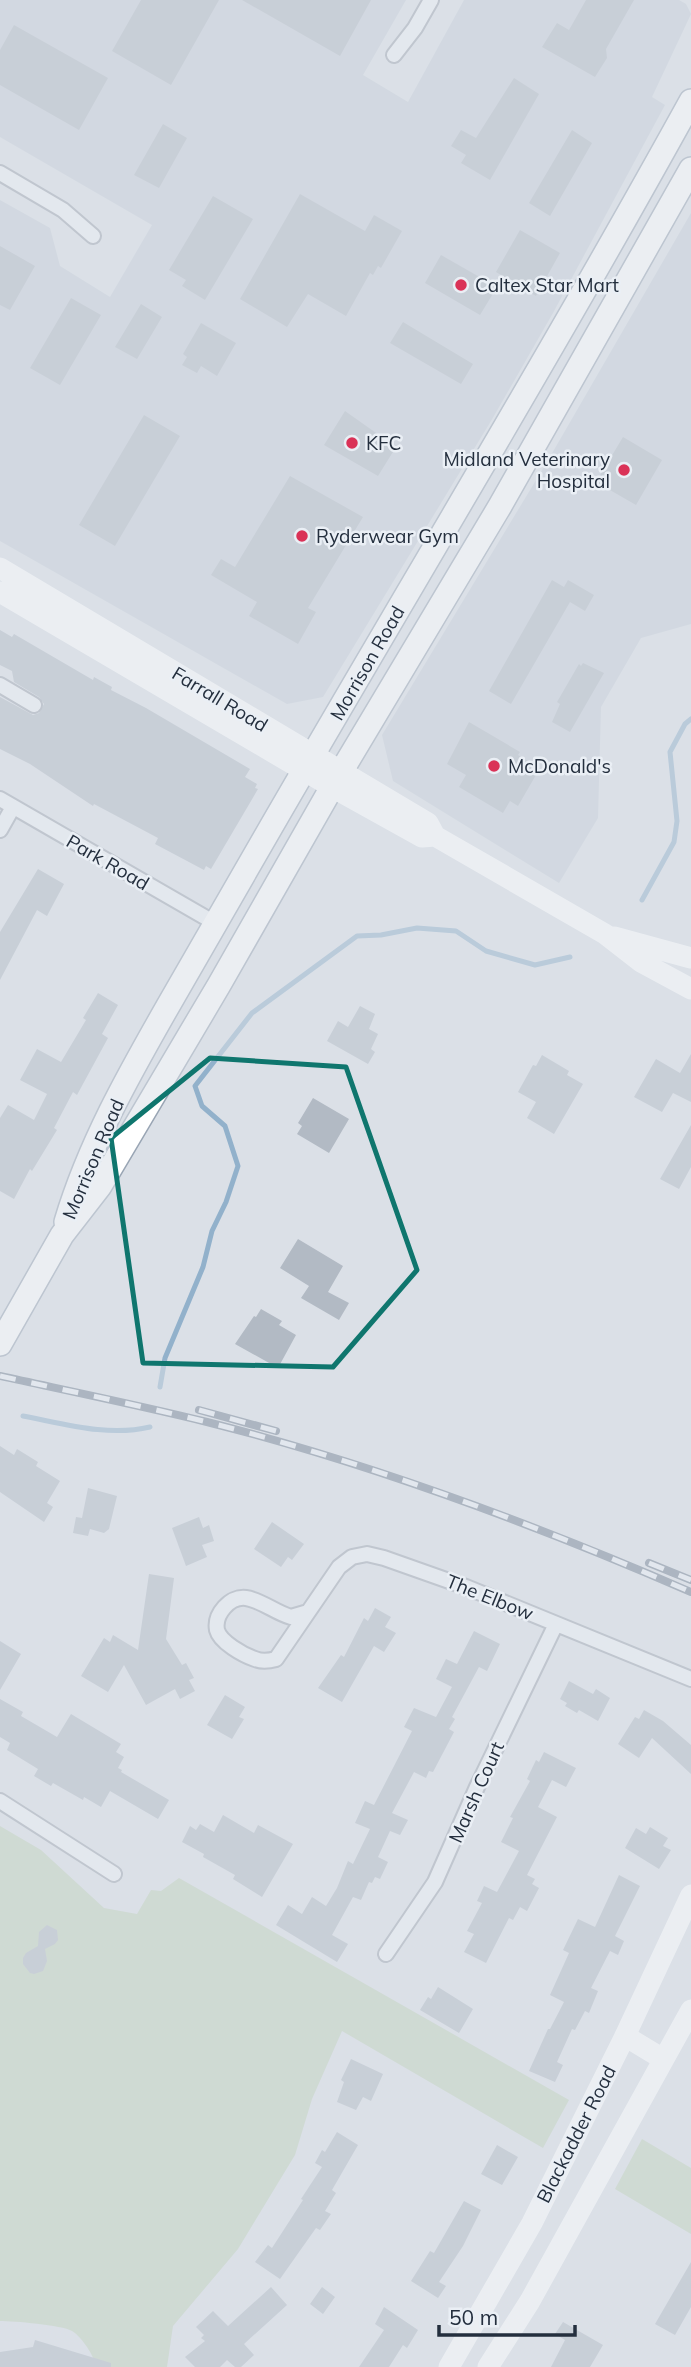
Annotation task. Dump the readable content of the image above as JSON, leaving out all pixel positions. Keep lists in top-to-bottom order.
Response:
{
  "streets": {
    "main road": ["Morrison Road", "Farrall Road", "Blackadder Road"],
    "street": ["Park Road", "The Elbow", "Marsh Court"]
  },
  "crossings": [
    ["Morrison Road", "Farrall Road"],
    ["Morrison Road", "Park Road"],
    ["The Elbow", "Marsh Court"]
  ],
  "places": [
    "Caltex Star Mart",
    "KFC",
    "Midland Veterinary Hospital",
    "Ryderwear Gym",
    "McDonald's"
  ],
  "scale_bar": "50 m"
}
